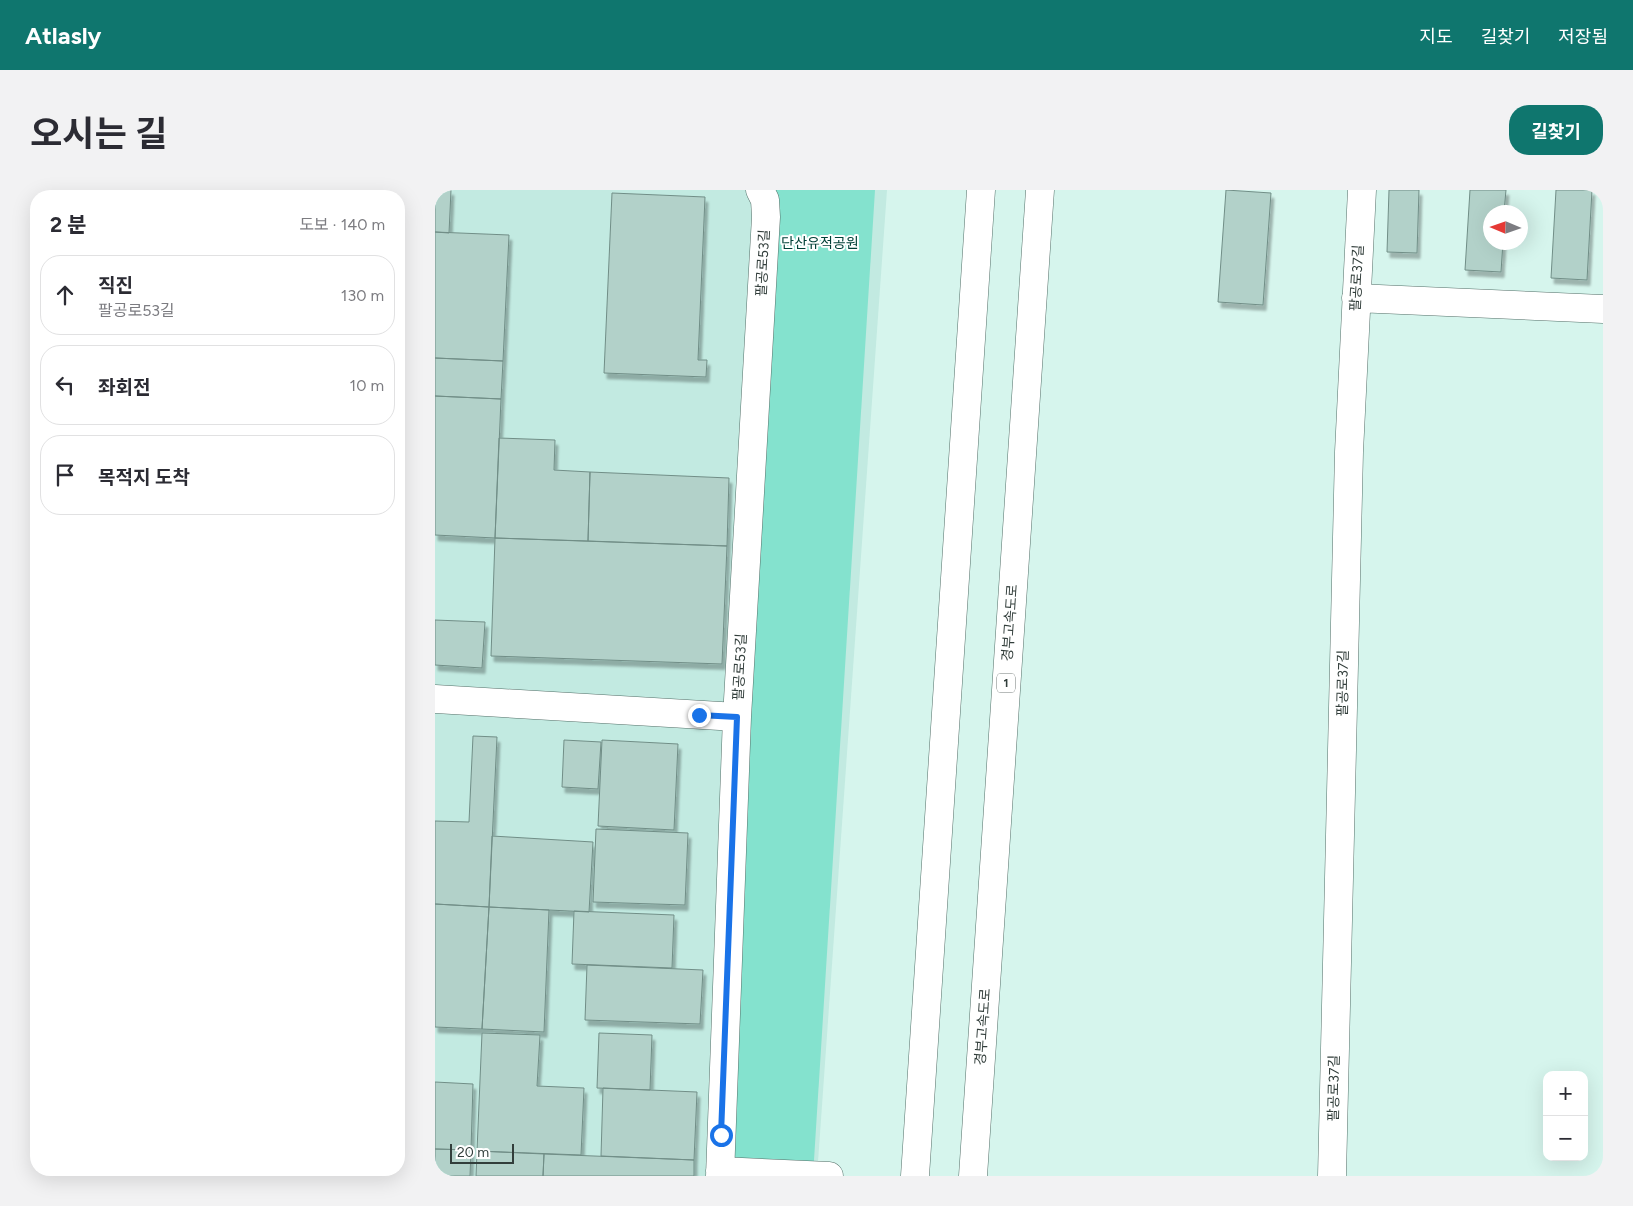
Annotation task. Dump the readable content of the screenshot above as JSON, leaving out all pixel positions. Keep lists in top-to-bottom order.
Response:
{
  "streets": {
    "main road": [
      "팔공로53길",
      "팔공로37길",
      "경부고속도로",
      "1"
    ]
  },
  "parks": ["단산유적공원"],
  "scale_bar": "20 m",
  "north": "left",
  "page": {
    "header": "Atlasly",
    "nav": ["지도", "길찾기", "저장됨"],
    "title": "오시는 길",
    "buttons": "길찾기",
    "heading": ["2 분", "도보 · 140 m"],
    "list": [
      ["직진", "팔공로53길", "130 m"],
      ["좌회전", "10 m"],
      "목적지 도착"
    ],
    "map_buttons": ["+", "−"],
    "scale": "20 m"
  }
}
